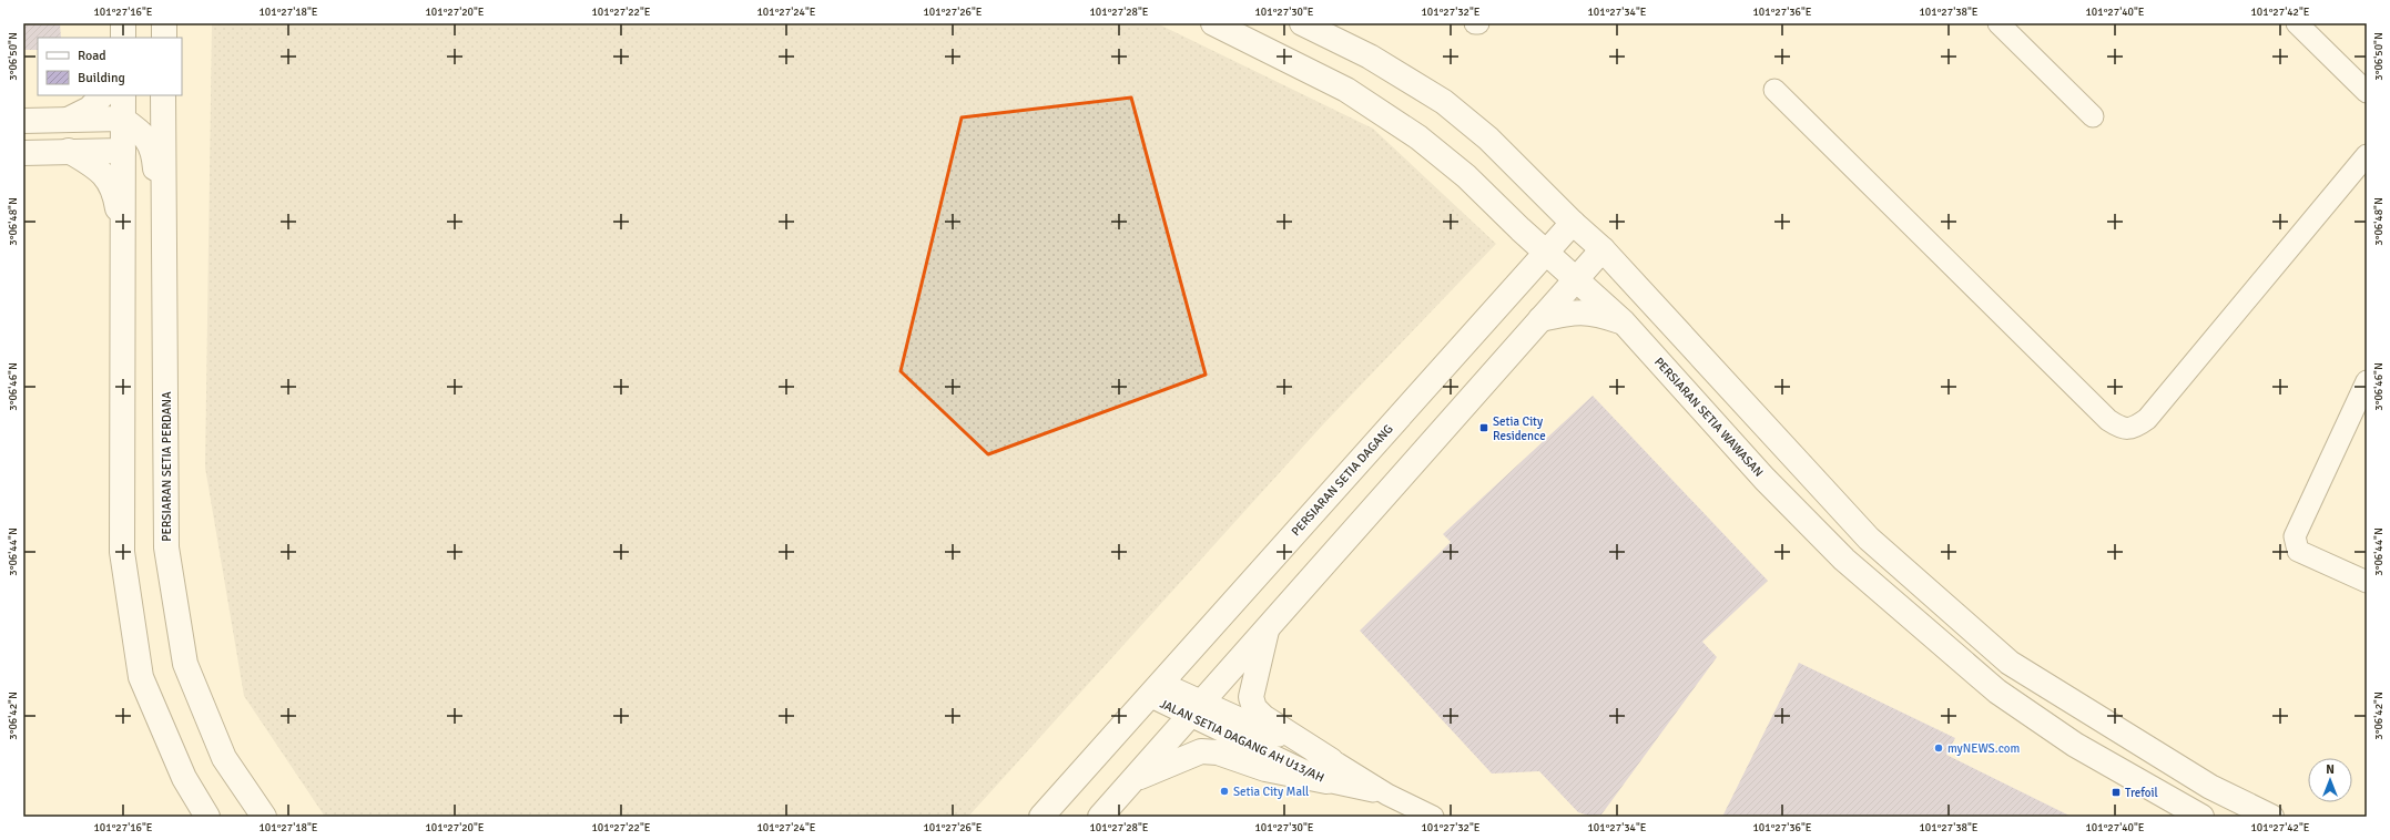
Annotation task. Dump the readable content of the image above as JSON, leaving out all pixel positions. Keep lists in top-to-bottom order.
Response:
{
  "streets": {
    "street": [
      "PERSIARAN SETIA WAWASAN",
      "PERSIARAN SETIA PERDANA",
      "PERSIARAN SETIA DAGANG",
      "JALAN SETIA DAGANG AH U13/AH"
    ]
  },
  "crossings": [
    ["PERSIARAN SETIA WAWASAN", "PERSIARAN SETIA DAGANG"],
    ["PERSIARAN SETIA DAGANG", "JALAN SETIA DAGANG AH U13/AH"]
  ],
  "places": {
    "transit": ["Setia City Residence", "Trefoil"],
    "other": ["myNEWS.com", "Setia City Mall"]
  },
  "legend": ["Road", "Building"],
  "north": "top",
  "coordinates": [
    "101°27'16\"E",
    "101°27'18\"E",
    "101°27'20\"E",
    "101°27'22\"E",
    "101°27'24\"E",
    "101°27'26\"E",
    "101°27'28\"E",
    "101°27'30\"E",
    "101°27'32\"E",
    "101°27'34\"E",
    "101°27'36\"E",
    "101°27'38\"E",
    "101°27'40\"E",
    "101°27'42\"E",
    "3°06'50\"N",
    "3°06'48\"N",
    "3°06'46\"N",
    "3°06'44\"N",
    "3°06'42\"N"
  ]
}
